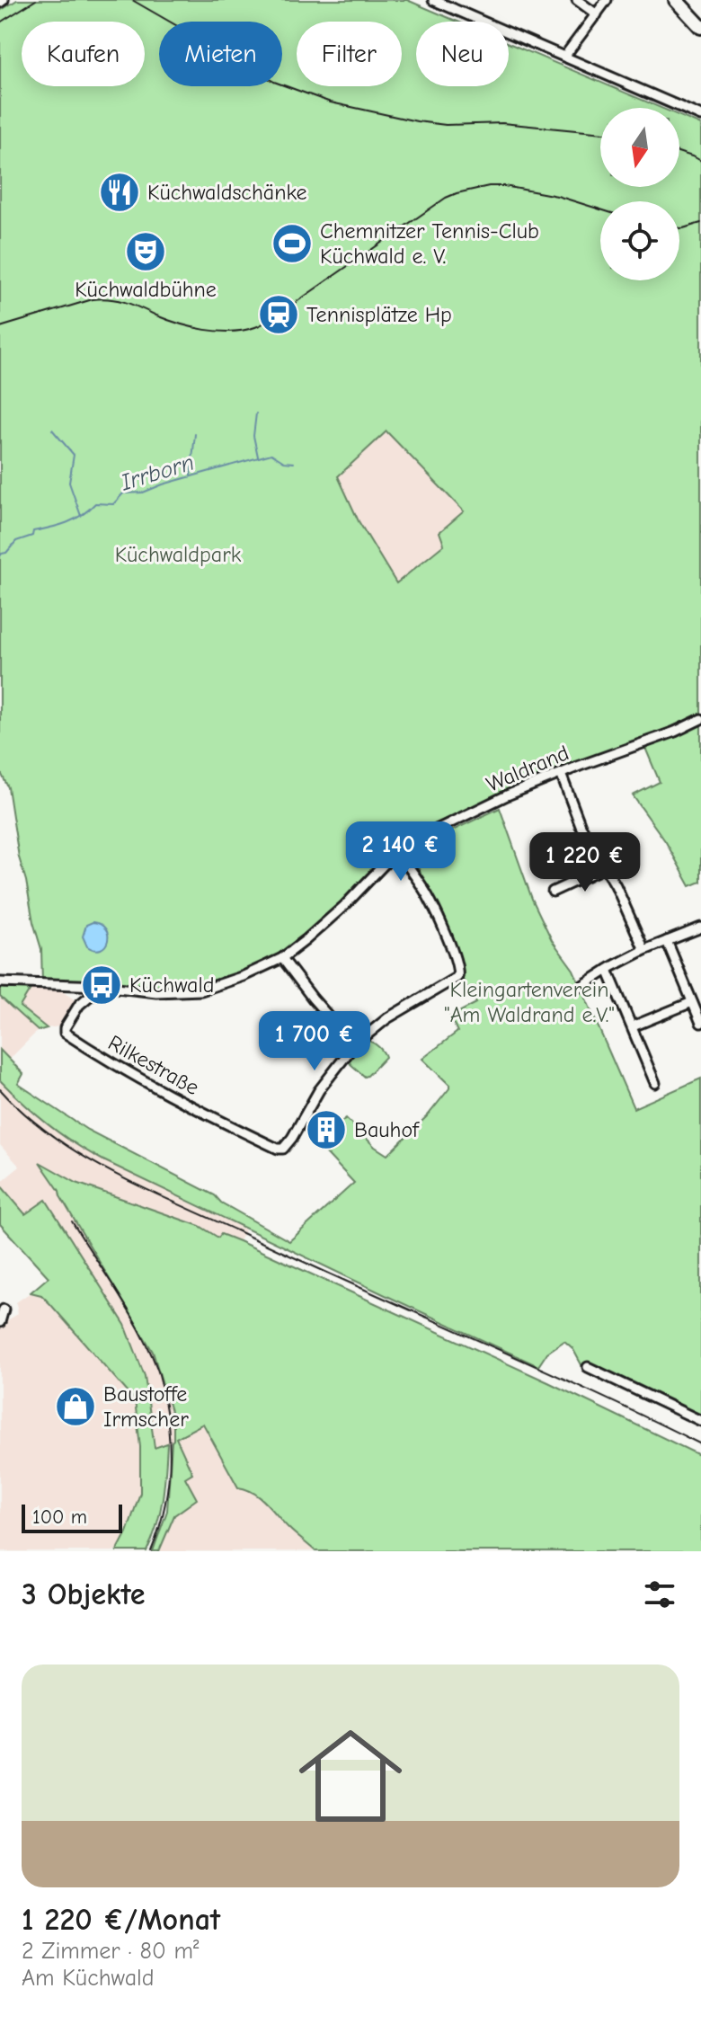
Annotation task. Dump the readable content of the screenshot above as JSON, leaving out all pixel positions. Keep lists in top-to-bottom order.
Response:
{
  "streets": {
    "street": ["Waldrand", "Rilkestraße"]
  },
  "crossings": [
    ["Waldrand", "Rilkestraße"]
  ],
  "water": ["Irrborn"],
  "parks": ["Küchwaldpark", "Kleingartenverein \"Am Waldrand e.V.\""],
  "places": {
    "restaurant": ["Küchwaldschänke"],
    "sports": ["Chemnitzer Tennis-Club Küchwald e. V."],
    "theatre": ["Küchwaldbühne"],
    "station": ["Tennisplätze Hp"],
    "bus stop": ["Küchwald"],
    "building": ["Bauhof"],
    "shop": ["Baustoffe Irmscher"]
  },
  "scale_bar": "100 m",
  "north": "bottom",
  "page": {
    "chip": [
      "Kaufen",
      "Mieten",
      "Filter",
      "Neu"
    ],
    "price": ["2 140 €", "1 220 €", "1 700 €"],
    "scale": "100 m",
    "heading": "3 Objekte",
    "list": [
      {
        "name": "1 220 €/Monat",
        "note": "2 Zimmer · 80 m² · Am Küchwald"
      }
    ]
  }
}
